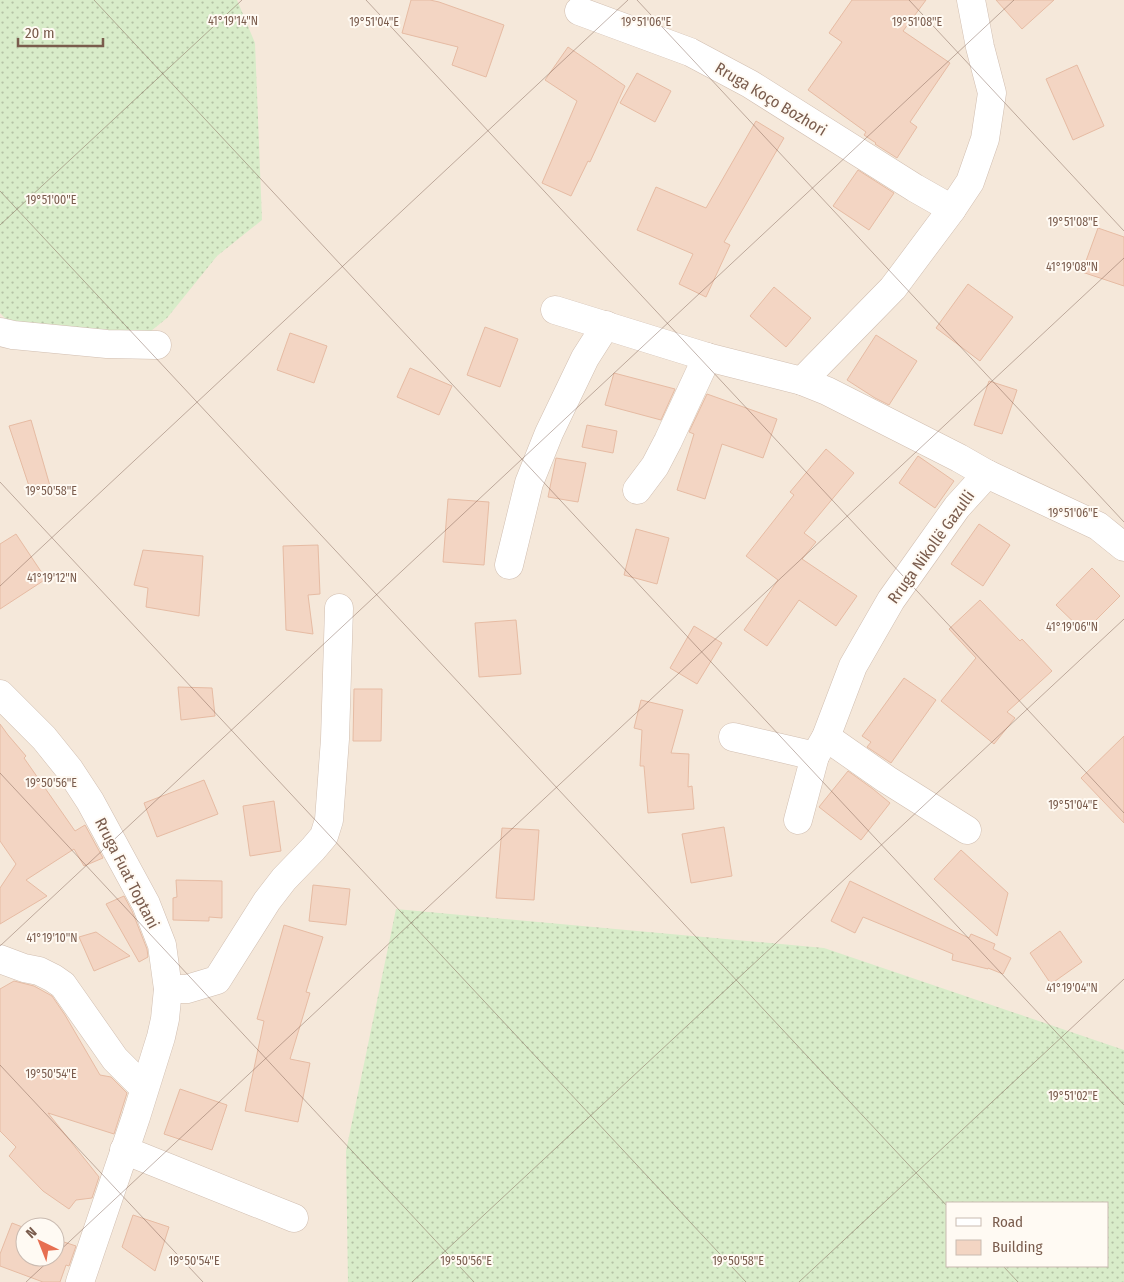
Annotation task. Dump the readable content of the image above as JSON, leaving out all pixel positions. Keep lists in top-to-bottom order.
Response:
{
  "streets": {
    "street": ["Rruga Koço Bozhori", "Rruga Nikollë Gazulli", "Rruga Fuat Toptani"]
  },
  "legend": ["Road", "Building"],
  "scale_bar": "20 m",
  "north": "top left",
  "coordinates": [
    "41°19'14\"N",
    "19°51'04\"E",
    "19°51'06\"E",
    "19°51'08\"E",
    "19°51'00\"E",
    "41°19'08\"N",
    "19°50'58\"E",
    "41°19'12\"N",
    "41°19'06\"N",
    "19°50'56\"E",
    "41°19'10\"N",
    "41°19'04\"N",
    "19°50'54\"E",
    "19°51'02\"E"
  ]
}
